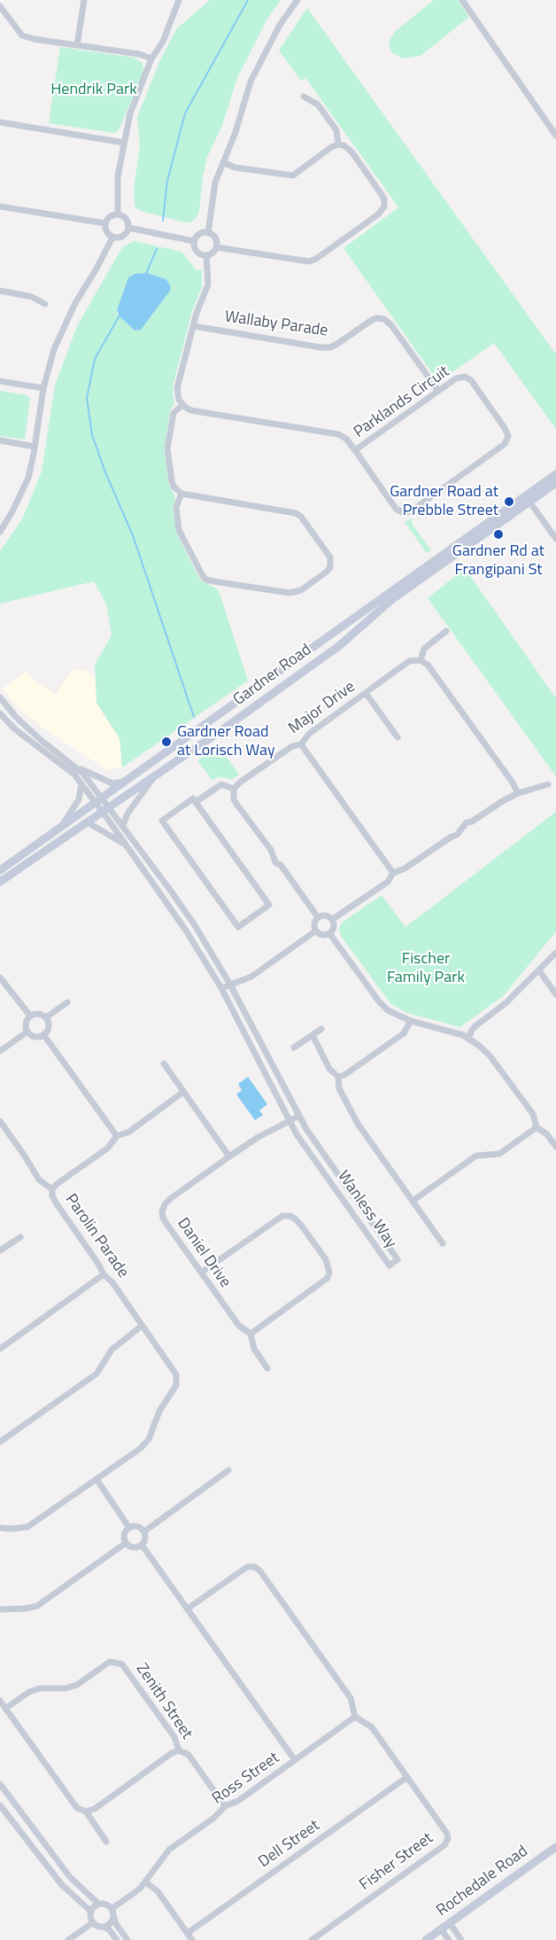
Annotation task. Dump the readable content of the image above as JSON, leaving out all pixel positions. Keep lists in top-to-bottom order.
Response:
{
  "streets": {
    "street": [
      "Wallaby Parade",
      "Parklands Circuit",
      "Gardner Road",
      "Major Drive",
      "Wanless Way",
      "Parolin Parade",
      "Daniel Drive",
      "Zenith Street",
      "Ross Street",
      "Dell Street",
      "Fisher Street",
      "Rochedale Road"
    ]
  },
  "crossings": [
    ["Wallaby Parade", "Parklands Circuit"],
    ["Gardner Road", "Wanless Way"],
    ["Wanless Way", "Daniel Drive"],
    ["Zenith Street", "Ross Street"],
    ["Ross Street", "Fisher Street"],
    ["Dell Street", "Fisher Street"]
  ],
  "parks": ["Hendrik Park", "Fischer Family Park"],
  "places": ["Gardner Road at Prebble Street", "Gardner Rd at Frangipani St", "Gardner Road at Lorisch Way"]
}
